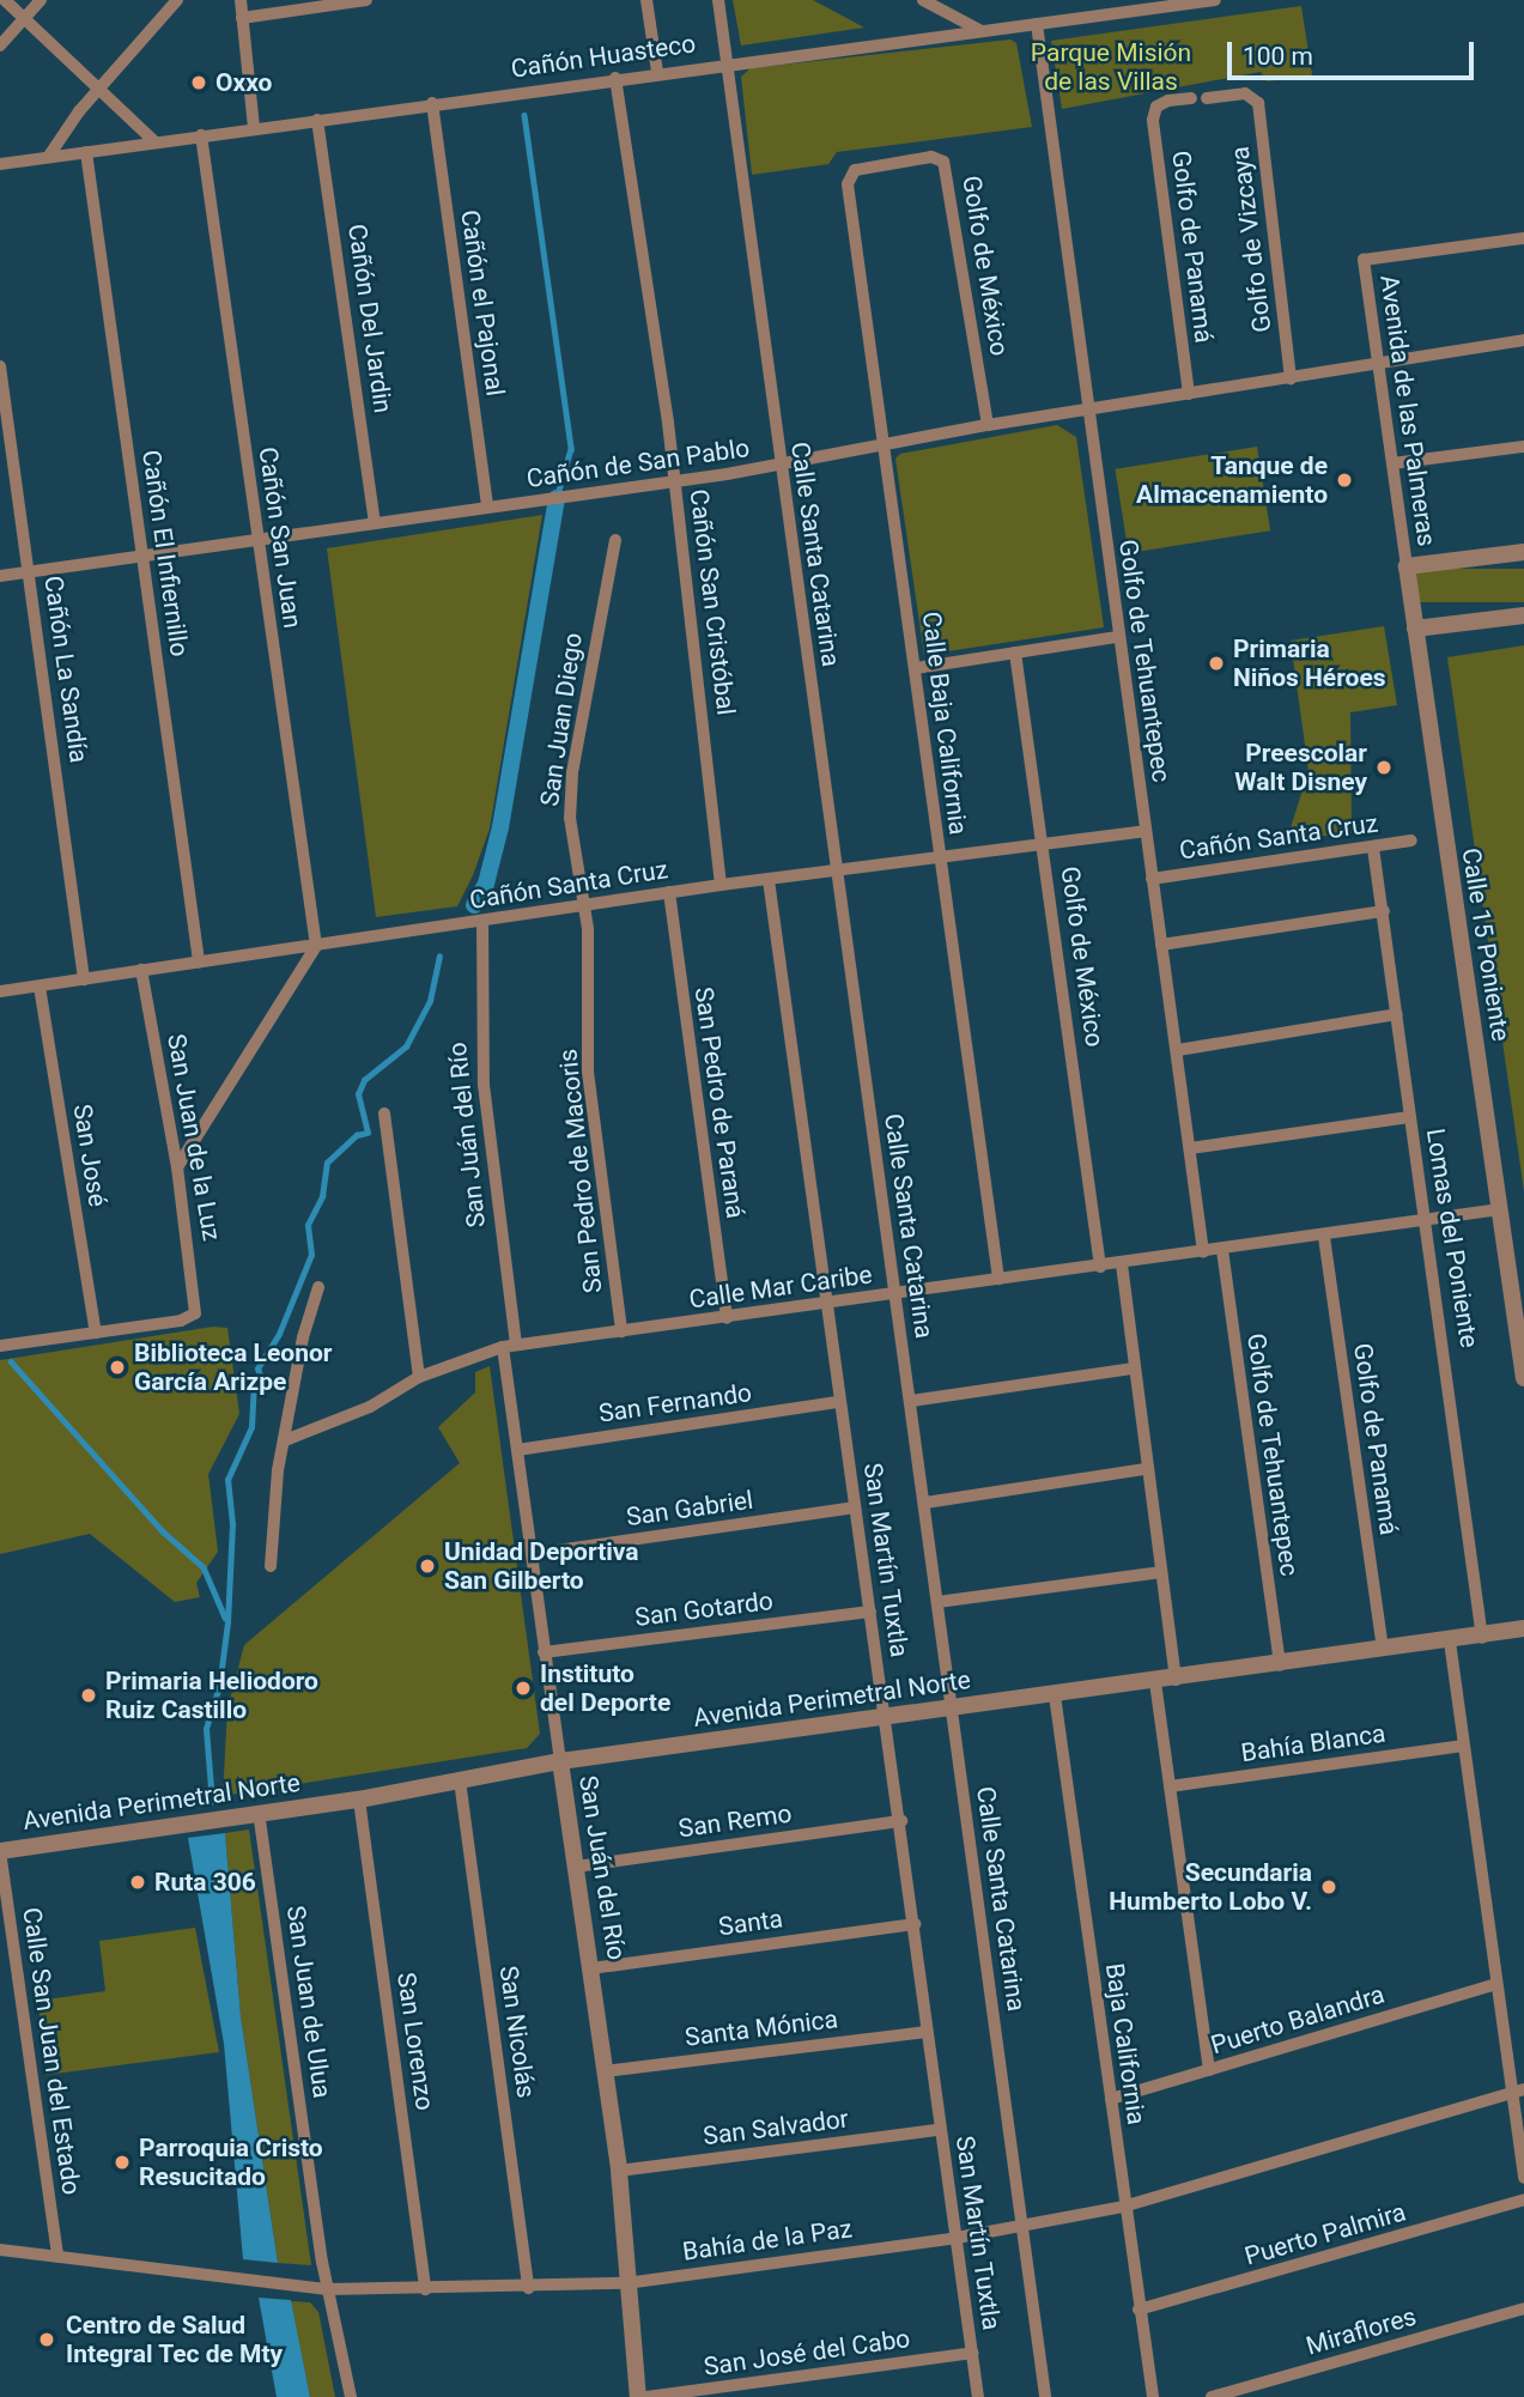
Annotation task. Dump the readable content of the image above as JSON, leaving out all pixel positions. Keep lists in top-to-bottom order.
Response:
{
  "streets": {
    "street": [
      "Cañón Huasteco",
      "Golfo de Vizcaya",
      "Golfo de Panamá",
      "Golfo de México",
      "Cañón el Pajonal",
      "Cañón Del Jardin",
      "Avenida de las Palmeras",
      "Cañón de San Pablo",
      "Cañón San Juan",
      "Cañón El Infiernillo",
      "Calle Santa Catarina",
      "Cañón San Cristóbal",
      "Golfo de Tehuantepec",
      "Cañón La Sandía",
      "San Juan Diego",
      "Calle Baja California",
      "Cañón Santa Cruz",
      "Calle 15 Poniente",
      "San Pedro de Paraná",
      "San Juán del Río",
      "San Juan de la Luz",
      "San José",
      "San Pedro de Macoris",
      "Lomas del Poniente",
      "Calle Mar Caribe",
      "San Fernando",
      "San Gabriel",
      "San Martín Tuxtla",
      "San Gotardo",
      "Avenida Perimetral Norte",
      "Bahía Blanca",
      "San Remo",
      "Santa",
      "San Juan de Ulua",
      "Puerto Balandra",
      "Santa Mónica",
      "San Nicolás",
      "San Lorenzo",
      "Baja California",
      "Calle San Juan del Estado",
      "San Salvador",
      "Puerto Palmira",
      "Bahía de la Paz",
      "Miraflores",
      "San José del Cabo"
    ]
  },
  "crossings": [
    ["Cañón Huasteco", "Cañón el Pajonal"],
    ["Cañón Huasteco", "Cañón Del Jardin"],
    ["Cañón Huasteco", "Cañón San Juan"],
    ["Cañón Huasteco", "Cañón El Infiernillo"],
    ["Cañón Huasteco", "Calle Santa Catarina"],
    ["Cañón Huasteco", "Cañón San Cristóbal"],
    ["Cañón Huasteco", "Golfo de Tehuantepec"],
    ["Golfo de Vizcaya", "Cañón de San Pablo"],
    ["Golfo de Panamá", "Cañón de San Pablo"],
    ["Golfo de Panamá", "Calle Mar Caribe"],
    ["Golfo de Panamá", "Avenida Perimetral Norte"],
    ["Golfo de México", "Cañón de San Pablo"],
    ["Golfo de México", "Calle Baja California"],
    ["Golfo de México", "Cañón Santa Cruz"],
    ["Golfo de México", "Calle Mar Caribe"],
    ["Cañón el Pajonal", "Cañón de San Pablo"],
    ["Cañón Del Jardin", "Cañón de San Pablo"],
    ["Avenida de las Palmeras", "Cañón de San Pablo"],
    ["Avenida de las Palmeras", "Calle 15 Poniente"],
    ["Cañón de San Pablo", "Cañón San Juan"],
    ["Cañón de San Pablo", "Cañón El Infiernillo"],
    ["Cañón de San Pablo", "Calle Santa Catarina"],
    ["Cañón de San Pablo", "Cañón San Cristóbal"],
    ["Cañón de San Pablo", "Golfo de Tehuantepec"],
    ["Cañón de San Pablo", "Cañón La Sandía"],
    ["Cañón de San Pablo", "Calle Baja California"],
    ["Cañón San Juan", "Cañón Santa Cruz"],
    ["Cañón El Infiernillo", "Cañón Santa Cruz"],
    ["Calle Santa Catarina", "Cañón Santa Cruz"],
    ["Calle Santa Catarina", "Calle Mar Caribe"],
    ["Calle Santa Catarina", "Avenida Perimetral Norte"],
    ["Calle Santa Catarina", "Bahía de la Paz"],
    ["Cañón San Cristóbal", "Cañón Santa Cruz"],
    ["Golfo de Tehuantepec", "Cañón Santa Cruz"],
    ["Golfo de Tehuantepec", "Calle Mar Caribe"],
    ["Golfo de Tehuantepec", "Avenida Perimetral Norte"],
    ["Cañón La Sandía", "Cañón Santa Cruz"],
    ["San Juan Diego", "Cañón Santa Cruz"],
    ["San Juan Diego", "San Pedro de Macoris"],
    ["Calle Baja California", "Cañón Santa Cruz"],
    ["Calle Baja California", "Calle Mar Caribe"],
    ["Cañón Santa Cruz", "San Pedro de Paraná"],
    ["Cañón Santa Cruz", "San Juán del Río"],
    ["Cañón Santa Cruz", "San Juan de la Luz"],
    ["Cañón Santa Cruz", "San José"],
    ["Cañón Santa Cruz", "San Pedro de Macoris"],
    ["Cañón Santa Cruz", "Lomas del Poniente"],
    ["Cañón Santa Cruz", "San Martín Tuxtla"],
    ["Calle 15 Poniente", "Calle Mar Caribe"],
    ["San Pedro de Paraná", "Calle Mar Caribe"],
    ["San Juán del Río", "Calle Mar Caribe"],
    ["San Juán del Río", "San Fernando"],
    ["San Juán del Río", "San Gabriel"],
    ["San Juán del Río", "San Gotardo"],
    ["San Juán del Río", "Avenida Perimetral Norte"],
    ["San Juán del Río", "San Remo"],
    ["San Juán del Río", "Santa"],
    ["San Juán del Río", "Santa Mónica"],
    ["San Juán del Río", "San Salvador"],
    ["San Juán del Río", "Bahía de la Paz"],
    ["San Juan de la Luz", "San José"],
    ["San Pedro de Macoris", "Calle Mar Caribe"],
    ["Lomas del Poniente", "Calle Mar Caribe"],
    ["Lomas del Poniente", "Avenida Perimetral Norte"],
    ["Calle Mar Caribe", "San Martín Tuxtla"],
    ["San Fernando", "San Martín Tuxtla"],
    ["San Gabriel", "San Martín Tuxtla"],
    ["San Martín Tuxtla", "San Gotardo"],
    ["San Martín Tuxtla", "Avenida Perimetral Norte"],
    ["San Martín Tuxtla", "San Remo"],
    ["San Martín Tuxtla", "Santa"],
    ["San Martín Tuxtla", "Santa Mónica"],
    ["San Martín Tuxtla", "San Salvador"],
    ["San Martín Tuxtla", "Bahía de la Paz"],
    ["San Martín Tuxtla", "San José del Cabo"],
    ["Avenida Perimetral Norte", "San Juan de Ulua"],
    ["Avenida Perimetral Norte", "San Nicolás"],
    ["Avenida Perimetral Norte", "San Lorenzo"],
    ["Avenida Perimetral Norte", "Baja California"],
    ["Avenida Perimetral Norte", "Calle San Juan del Estado"],
    ["San Juan de Ulua", "Bahía de la Paz"],
    ["Puerto Balandra", "Baja California"],
    ["San Nicolás", "Bahía de la Paz"],
    ["San Lorenzo", "Bahía de la Paz"],
    ["Baja California", "Puerto Palmira"],
    ["Baja California", "Bahía de la Paz"],
    ["Calle San Juan del Estado", "Bahía de la Paz"]
  ],
  "parks": ["Parque Misión de las Villas"],
  "places": [
    "Oxxo",
    "Tanque de Almacenamiento",
    "Primaria Niños Héroes",
    "Preescolar Walt Disney",
    "Biblioteca Leonor García Arizpe",
    "Unidad Deportiva San Gilberto",
    "Instituto del Deporte",
    "Primaria Heliodoro Ruiz Castillo",
    "Ruta 306",
    "Secundaria Humberto Lobo V.",
    "Parroquia Cristo Resucitado",
    "Centro de Salud Integral Tec de Mty"
  ],
  "scale_bar": "100 m"
}
